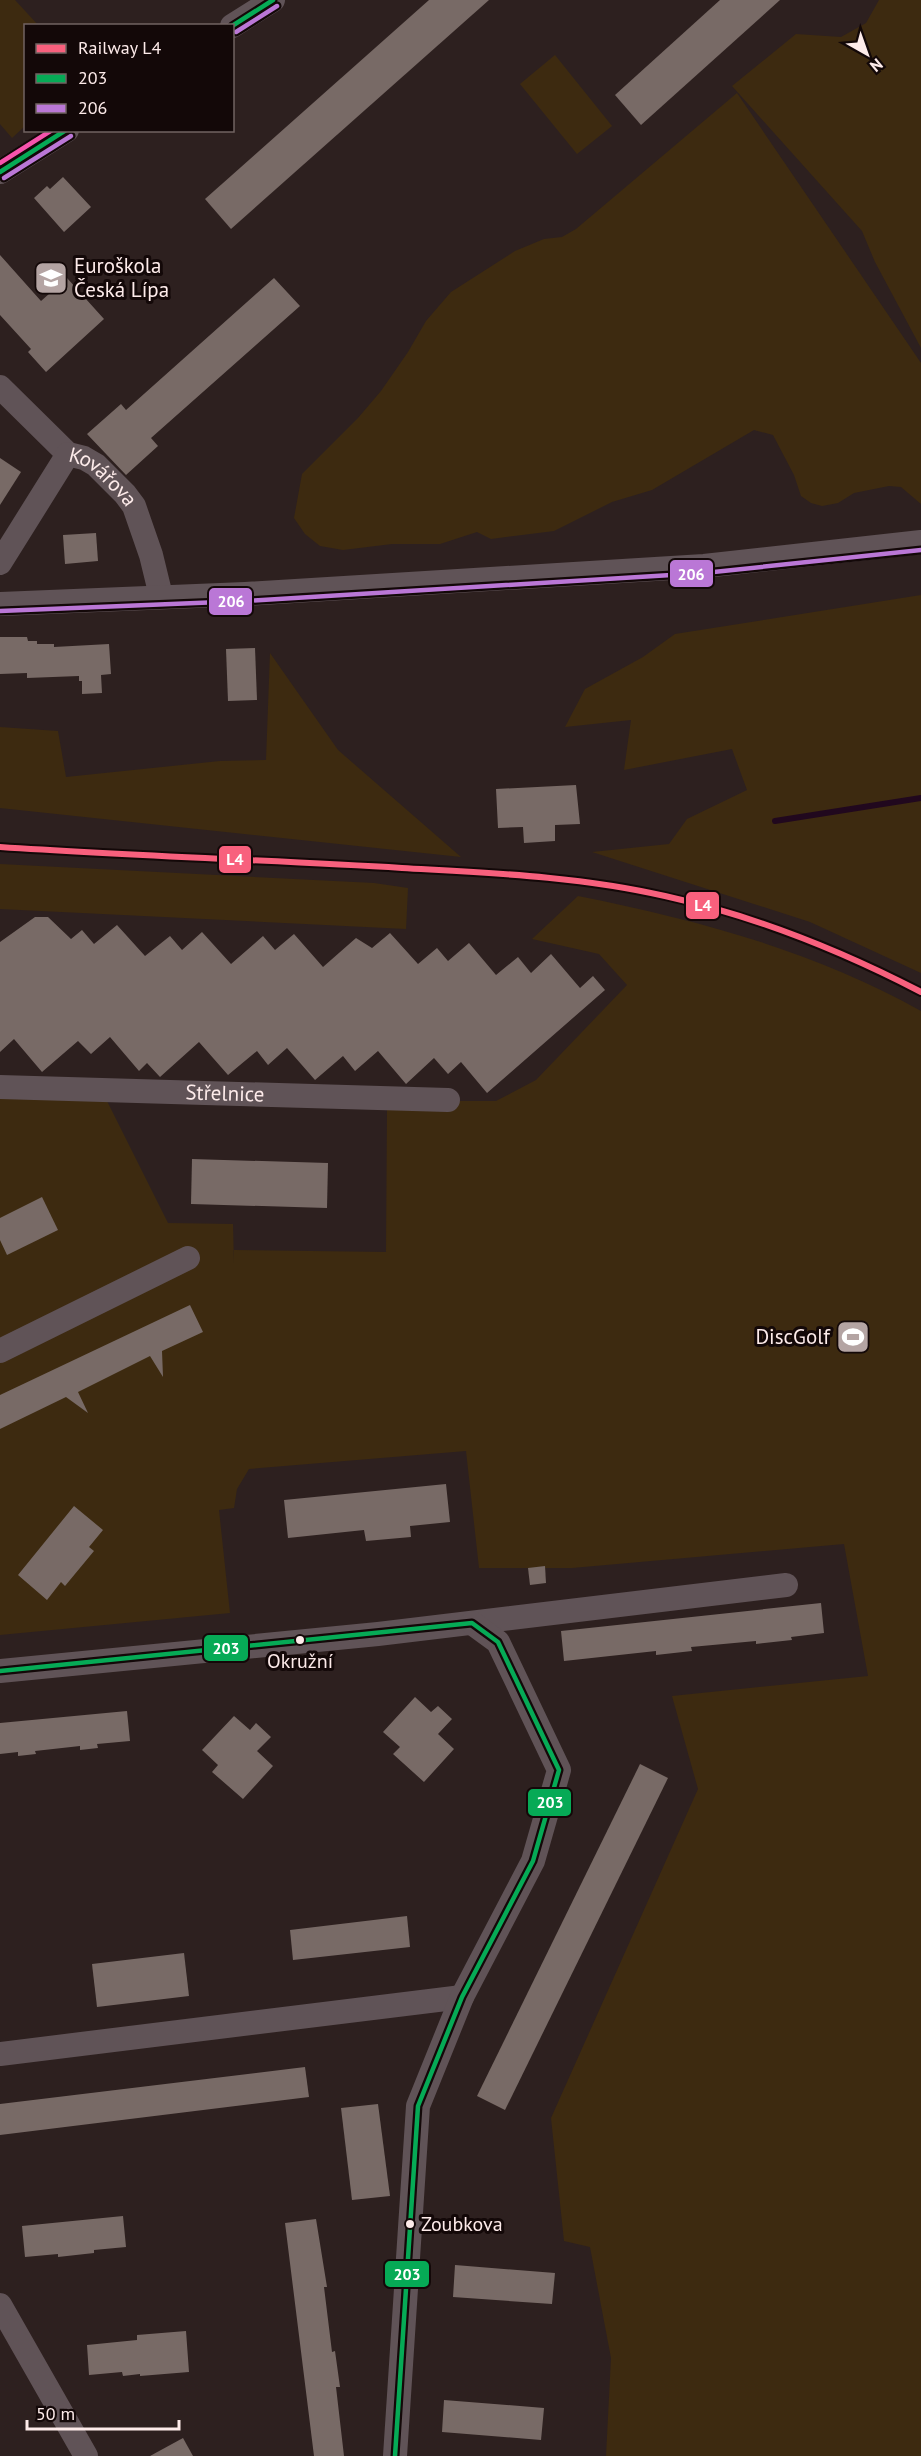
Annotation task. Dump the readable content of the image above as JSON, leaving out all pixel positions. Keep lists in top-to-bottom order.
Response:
{
  "streets": {
    "street": ["Kovářova", "Střelnice"]
  },
  "places": {
    "school or university": ["Euroškola Česká Lípa"],
    "sports": ["DiscGolf"],
    "other": ["Okružní", "Zoubkova"]
  },
  "lines": ["transit line 203", "transit line 206", "rail line L4"],
  "legend": ["Railway L4", "203", "206"],
  "scale_bar": "50 m",
  "north": "bottom right"
}
